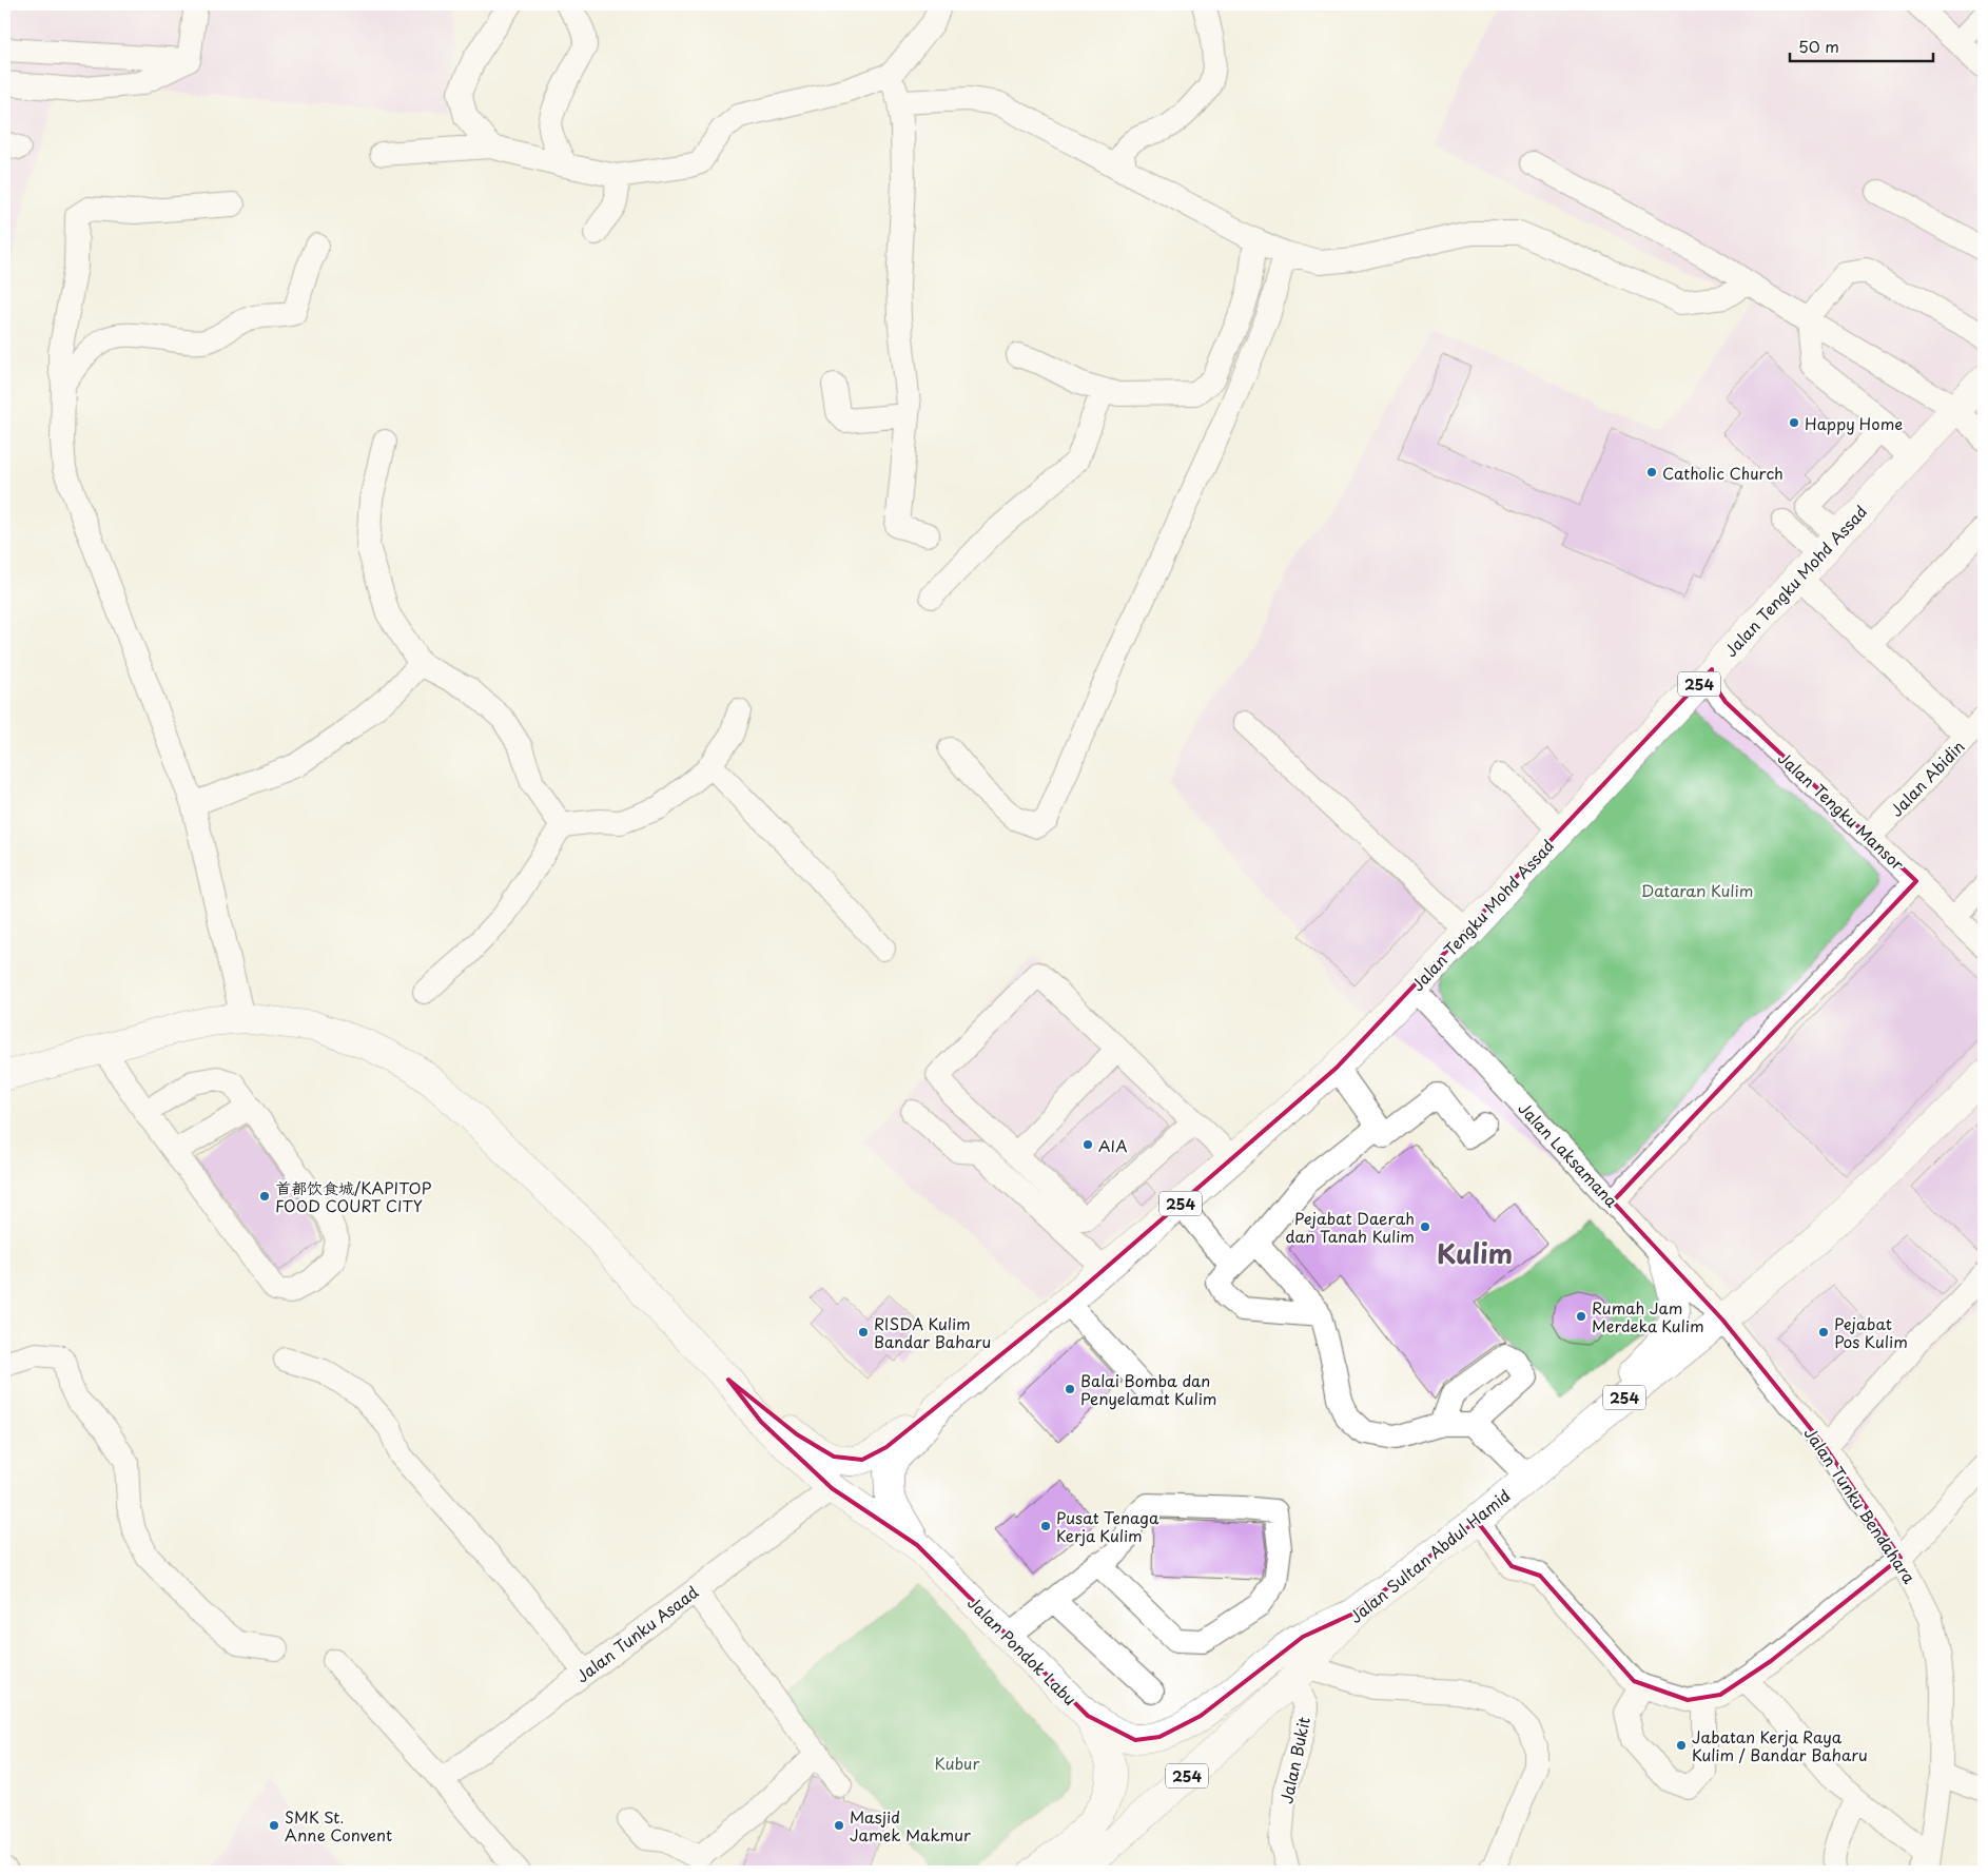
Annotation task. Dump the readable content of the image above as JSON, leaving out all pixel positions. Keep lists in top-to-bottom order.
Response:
{
  "streets": {
    "main road": [
      "Jalan Tengku Mohd Assad",
      "254",
      "Jalan Sultan Abdul Hamid",
      "Jalan Pondok Labu"
    ],
    "street": [
      "Jalan Abidin",
      "Jalan Tengku Mansor",
      "Jalan Laksamana",
      "Jalan Tunku Bendahara",
      "Jalan Tunku Asaad",
      "Jalan Bukit"
    ]
  },
  "crossings": [
    ["Jalan Tengku Mohd Assad", "Jalan Tengku Mansor"],
    ["Jalan Tengku Mohd Assad", "Jalan Laksamana"],
    ["Jalan Tengku Mohd Assad", "Jalan Pondok Labu"],
    ["254", "Jalan Laksamana"],
    ["254", "Jalan Tunku Bendahara"],
    ["254", "Jalan Sultan Abdul Hamid"],
    ["254", "Jalan Pondok Labu"],
    ["Jalan Abidin", "Jalan Tengku Mansor"],
    ["Jalan Laksamana", "Jalan Tunku Bendahara"],
    ["Jalan Laksamana", "Jalan Sultan Abdul Hamid"],
    ["Jalan Tunku Bendahara", "Jalan Sultan Abdul Hamid"],
    ["Jalan Sultan Abdul Hamid", "Jalan Pondok Labu"],
    ["Jalan Sultan Abdul Hamid", "Jalan Bukit"],
    ["Jalan Tunku Asaad", "Jalan Pondok Labu"]
  ],
  "districts": ["Kulim"],
  "parks": ["Dataran Kulim", "Kubur"],
  "places": [
    "Happy Home",
    "Catholic Church",
    "AIA",
    "首都饮食城/KAPITOP FOOD COURT CITY",
    "Pejabat Daerah dan Tanah Kulim",
    "Rumah Jam Merdeka Kulim",
    "RISDA Kulim Bandar Baharu",
    "Pejabat Pos Kulim",
    "Balai Bomba dan Penyelamat Kulim",
    "Pusat Tenaga Kerja Kulim",
    "Jabatan Kerja Raya Kulim / Bandar Baharu",
    "SMK St. Anne Convent",
    "Masjid Jamek Makmur"
  ],
  "scale_bar": "50 m"
}
